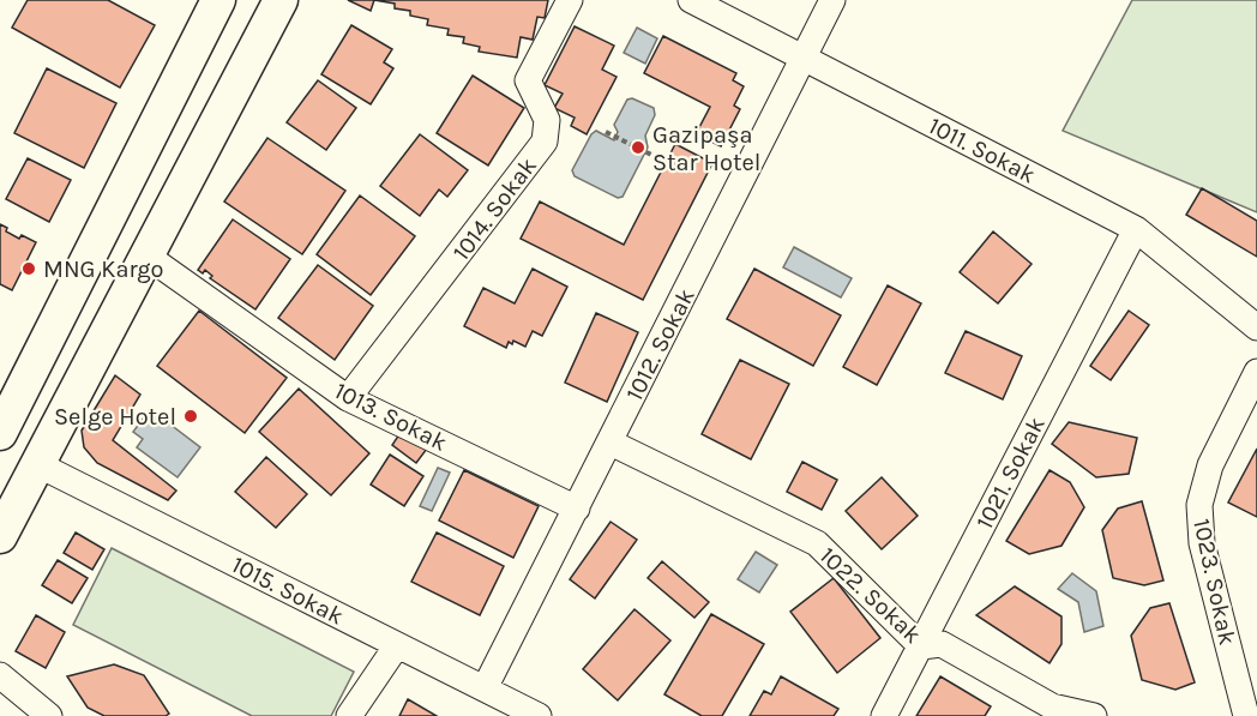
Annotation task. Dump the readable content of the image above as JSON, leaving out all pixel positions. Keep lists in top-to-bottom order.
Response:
{
  "streets": {
    "street": [
      "1011. Sokak",
      "1014. Sokak",
      "1012. Sokak",
      "1013. Sokak",
      "1021. Sokak",
      "1023. Sokak",
      "1015. Sokak",
      "1022. Sokak"
    ]
  },
  "crossings": [
    ["1011. Sokak", "1012. Sokak"],
    ["1011. Sokak", "1021. Sokak"],
    ["1014. Sokak", "1013. Sokak"],
    ["1012. Sokak", "1013. Sokak"],
    ["1012. Sokak", "1015. Sokak"],
    ["1012. Sokak", "1022. Sokak"],
    ["1021. Sokak", "1022. Sokak"]
  ],
  "places": ["Gazipaşa Star Hotel", "MNG Kargo", "Selge Hotel"]
}
